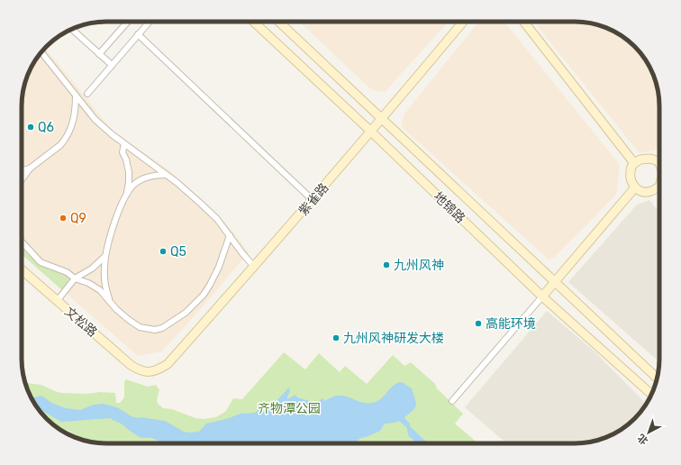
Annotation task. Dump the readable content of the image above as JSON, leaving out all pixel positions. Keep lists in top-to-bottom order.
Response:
{
  "streets": {
    "street": ["紫雀路", "地锦路", "文松路"]
  },
  "crossings": [
    ["紫雀路", "地锦路"],
    ["紫雀路", "文松路"]
  ],
  "parks": ["齐物潭公园"],
  "places": [
    "Q6",
    "Q9",
    "Q5",
    "九州风神",
    "高能环境",
    "九州风神研发大楼"
  ],
  "north": "bottom left"
}
